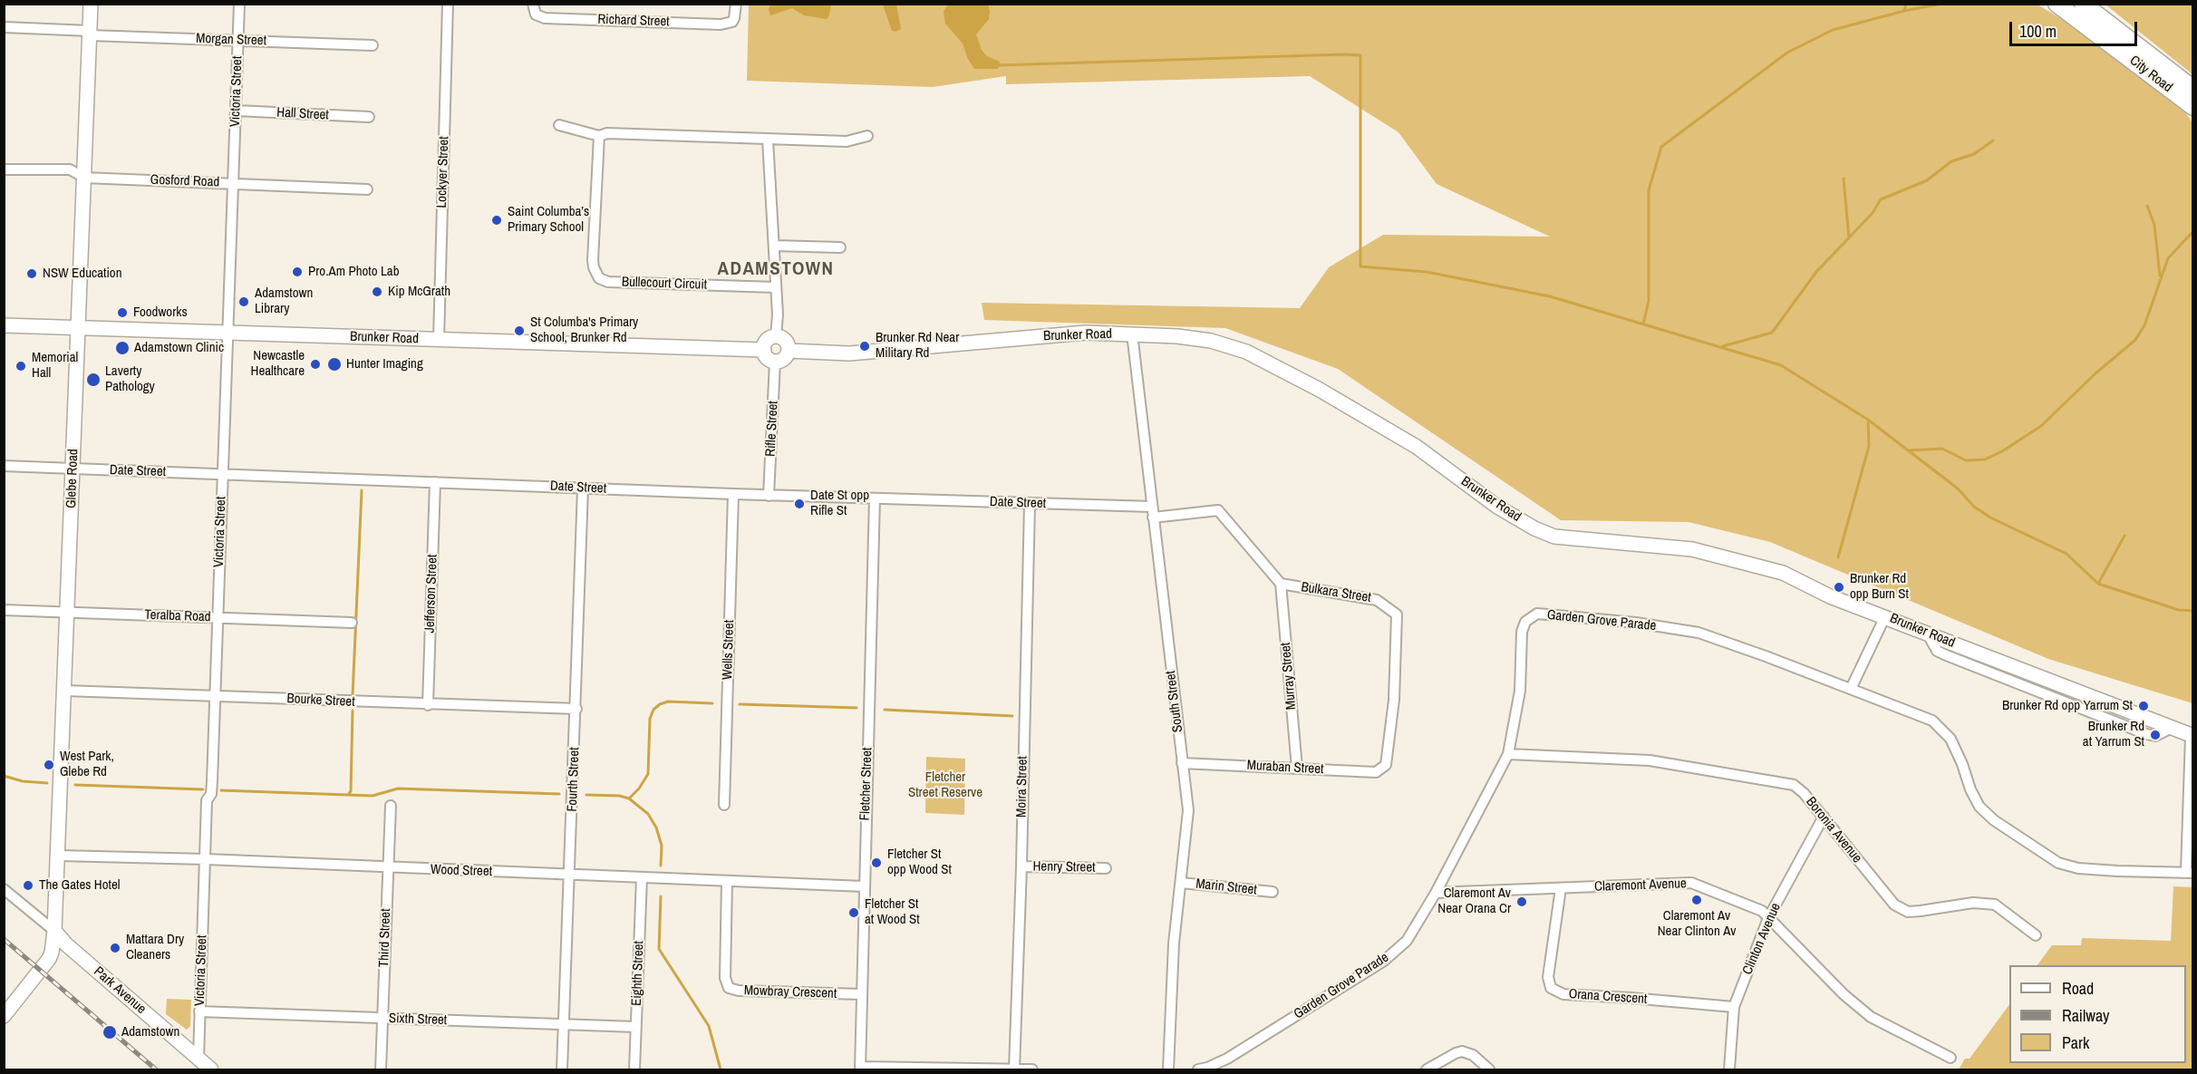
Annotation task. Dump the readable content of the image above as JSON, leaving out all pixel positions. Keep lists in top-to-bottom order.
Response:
{
  "streets": {
    "highway": ["City Road"],
    "main road": ["Brunker Road", "Glebe Road", "Park Avenue"],
    "street": [
      "Richard Street",
      "Morgan Street",
      "Victoria Street",
      "Hall Street",
      "Lockyer Street",
      "Gosford Road",
      "Bullecourt Circuit",
      "Rifle Street",
      "Date Street",
      "Bulkara Street",
      "Jefferson Street",
      "Teralba Road",
      "Garden Grove Parade",
      "Wells Street",
      "Murray Street",
      "Bourke Street",
      "South Street",
      "Muraban Street",
      "Fourth Street",
      "Fletcher Street",
      "Moira Street",
      "Boronia Avenue",
      "Henry Street",
      "Wood Street",
      "Claremont Avenue",
      "Marin Street",
      "Third Street",
      "Clinton Avenue",
      "Eighth Street",
      "Mowbray Crescent",
      "Orana Crescent",
      "Sixth Street"
    ]
  },
  "crossings": [
    ["Morgan Street", "Victoria Street"],
    ["Morgan Street", "Glebe Road"],
    ["Victoria Street", "Hall Street"],
    ["Victoria Street", "Gosford Road"],
    ["Victoria Street", "Brunker Road"],
    ["Victoria Street", "Date Street"],
    ["Victoria Street", "Teralba Road"],
    ["Victoria Street", "Bourke Street"],
    ["Victoria Street", "Wood Street"],
    ["Victoria Street", "Park Avenue"],
    ["Victoria Street", "Sixth Street"],
    ["Lockyer Street", "Brunker Road"],
    ["Gosford Road", "Glebe Road"],
    ["Brunker Road", "Rifle Street"],
    ["Brunker Road", "Glebe Road"],
    ["Brunker Road", "South Street"],
    ["Rifle Street", "Date Street"],
    ["Date Street", "Glebe Road"],
    ["Date Street", "Jefferson Street"],
    ["Date Street", "Wells Street"],
    ["Date Street", "South Street"],
    ["Date Street", "Fourth Street"],
    ["Date Street", "Fletcher Street"],
    ["Date Street", "Moira Street"],
    ["Glebe Road", "Teralba Road"],
    ["Glebe Road", "Bourke Street"],
    ["Glebe Road", "Wood Street"],
    ["Glebe Road", "Park Avenue"],
    ["Bulkara Street", "Murray Street"],
    ["Bulkara Street", "Muraban Street"],
    ["Jefferson Street", "Bourke Street"],
    ["Garden Grove Parade", "Boronia Avenue"],
    ["Garden Grove Parade", "Claremont Avenue"],
    ["Murray Street", "Muraban Street"],
    ["Bourke Street", "Fourth Street"],
    ["South Street", "Muraban Street"],
    ["South Street", "Marin Street"],
    ["Fourth Street", "Wood Street"],
    ["Fourth Street", "Sixth Street"],
    ["Fletcher Street", "Wood Street"],
    ["Fletcher Street", "Mowbray Crescent"],
    ["Moira Street", "Henry Street"],
    ["Boronia Avenue", "Clinton Avenue"],
    ["Wood Street", "Third Street"],
    ["Wood Street", "Eighth Street"],
    ["Wood Street", "Mowbray Crescent"],
    ["Claremont Avenue", "Clinton Avenue"],
    ["Claremont Avenue", "Orana Crescent"],
    ["Third Street", "Sixth Street"],
    ["Clinton Avenue", "Orana Crescent"],
    ["Eighth Street", "Sixth Street"]
  ],
  "districts": ["ADAMSTOWN"],
  "parks": ["Fletcher Street Reserve"],
  "places": [
    "Saint Columba’s Primary School",
    "Pro.Am Photo Lab",
    "NSW Education",
    "Kip McGrath",
    "Adamstown Library",
    "Foodworks",
    "St Columba's Primary School, Brunker Rd",
    "Brunker Rd Near Military Rd",
    "Adamstown Clinic",
    "Newcastle Healthcare",
    "Hunter Imaging",
    "Memorial Hall",
    "Laverty Pathology",
    "Date St opp Rifle St",
    "Brunker Rd opp Burn St",
    "Brunker Rd opp Yarrum St",
    "Brunker Rd at Yarrum St",
    "West Park, Glebe Rd",
    "Fletcher St opp Wood St",
    "The Gates Hotel",
    "Claremont Av Near Clinton Av",
    "Claremont Av Near Orana Cr",
    "Fletcher St at Wood St",
    "Mattara Dry Cleaners",
    "Adamstown"
  ],
  "legend": ["Road", "Railway", "Park"],
  "scale_bar": "100 m"
}
